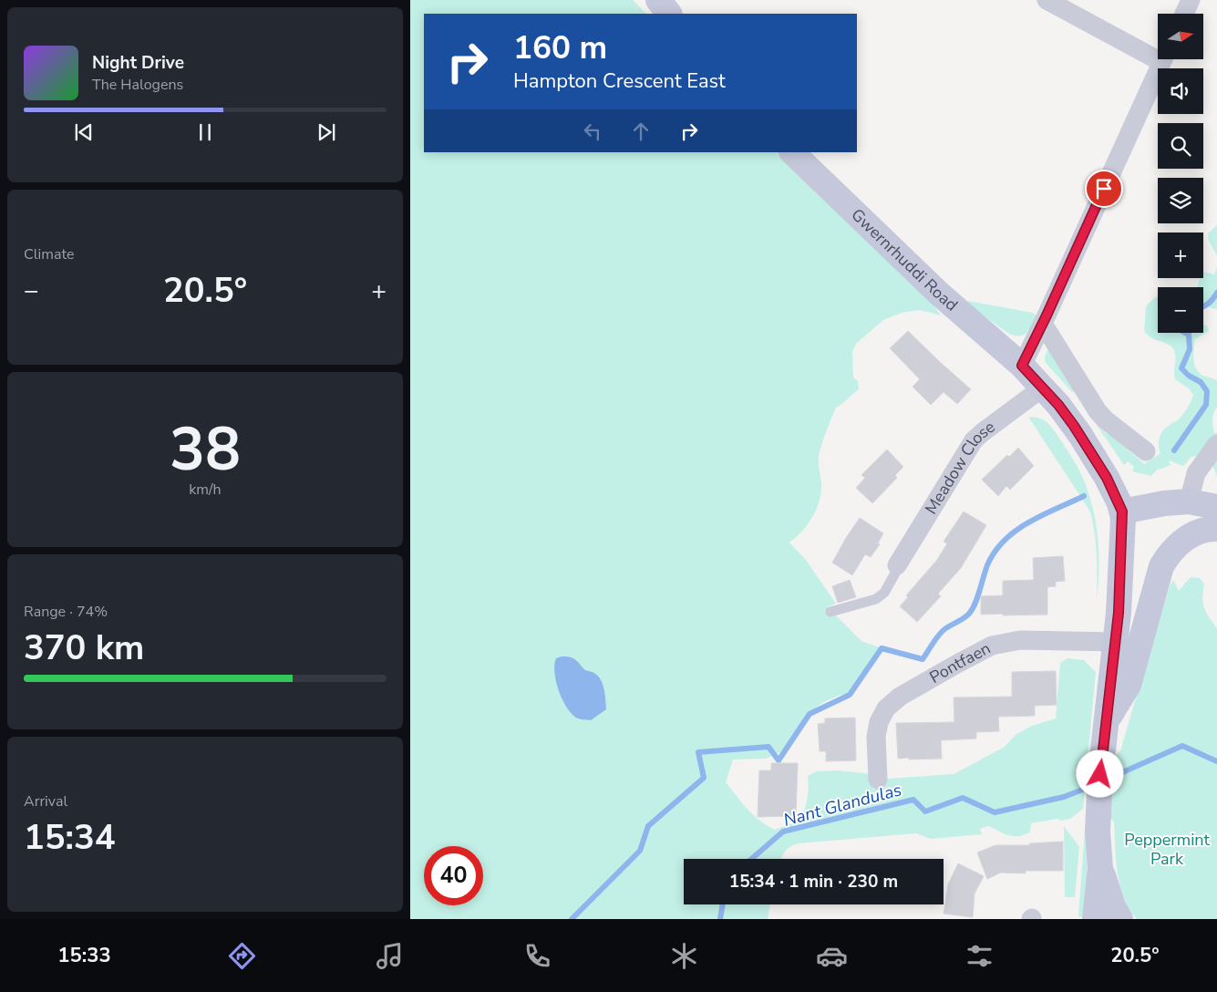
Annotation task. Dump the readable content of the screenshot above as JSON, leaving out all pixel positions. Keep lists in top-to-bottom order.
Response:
{
  "streets": {
    "street": ["Gwernrhuddi Road", "Meadow Close", "Pontfaen"]
  },
  "crossings": [
    ["Gwernrhuddi Road", "Meadow Close"]
  ],
  "water": ["Nant Glandulas"],
  "parks": ["Peppermint Park"],
  "north": "right",
  "page": {
    "map_buttons": ["+", "−"],
    "turn": ["160 m", "Hampton Crescent East"],
    "song": ["Night Drive", "The Halogens"],
    "tile": [
      "Climate",
      ["38", "km/h"],
      ["Range · 74%", "370 km"],
      ["Arrival", "15:34"]
    ],
    "heat": ["−", "20.5°", "+"],
    "limit": "40",
    "trip": "15:34 · 1 min · 230 m",
    "tabs": ["15:33", "20.5°"]
  }
}
